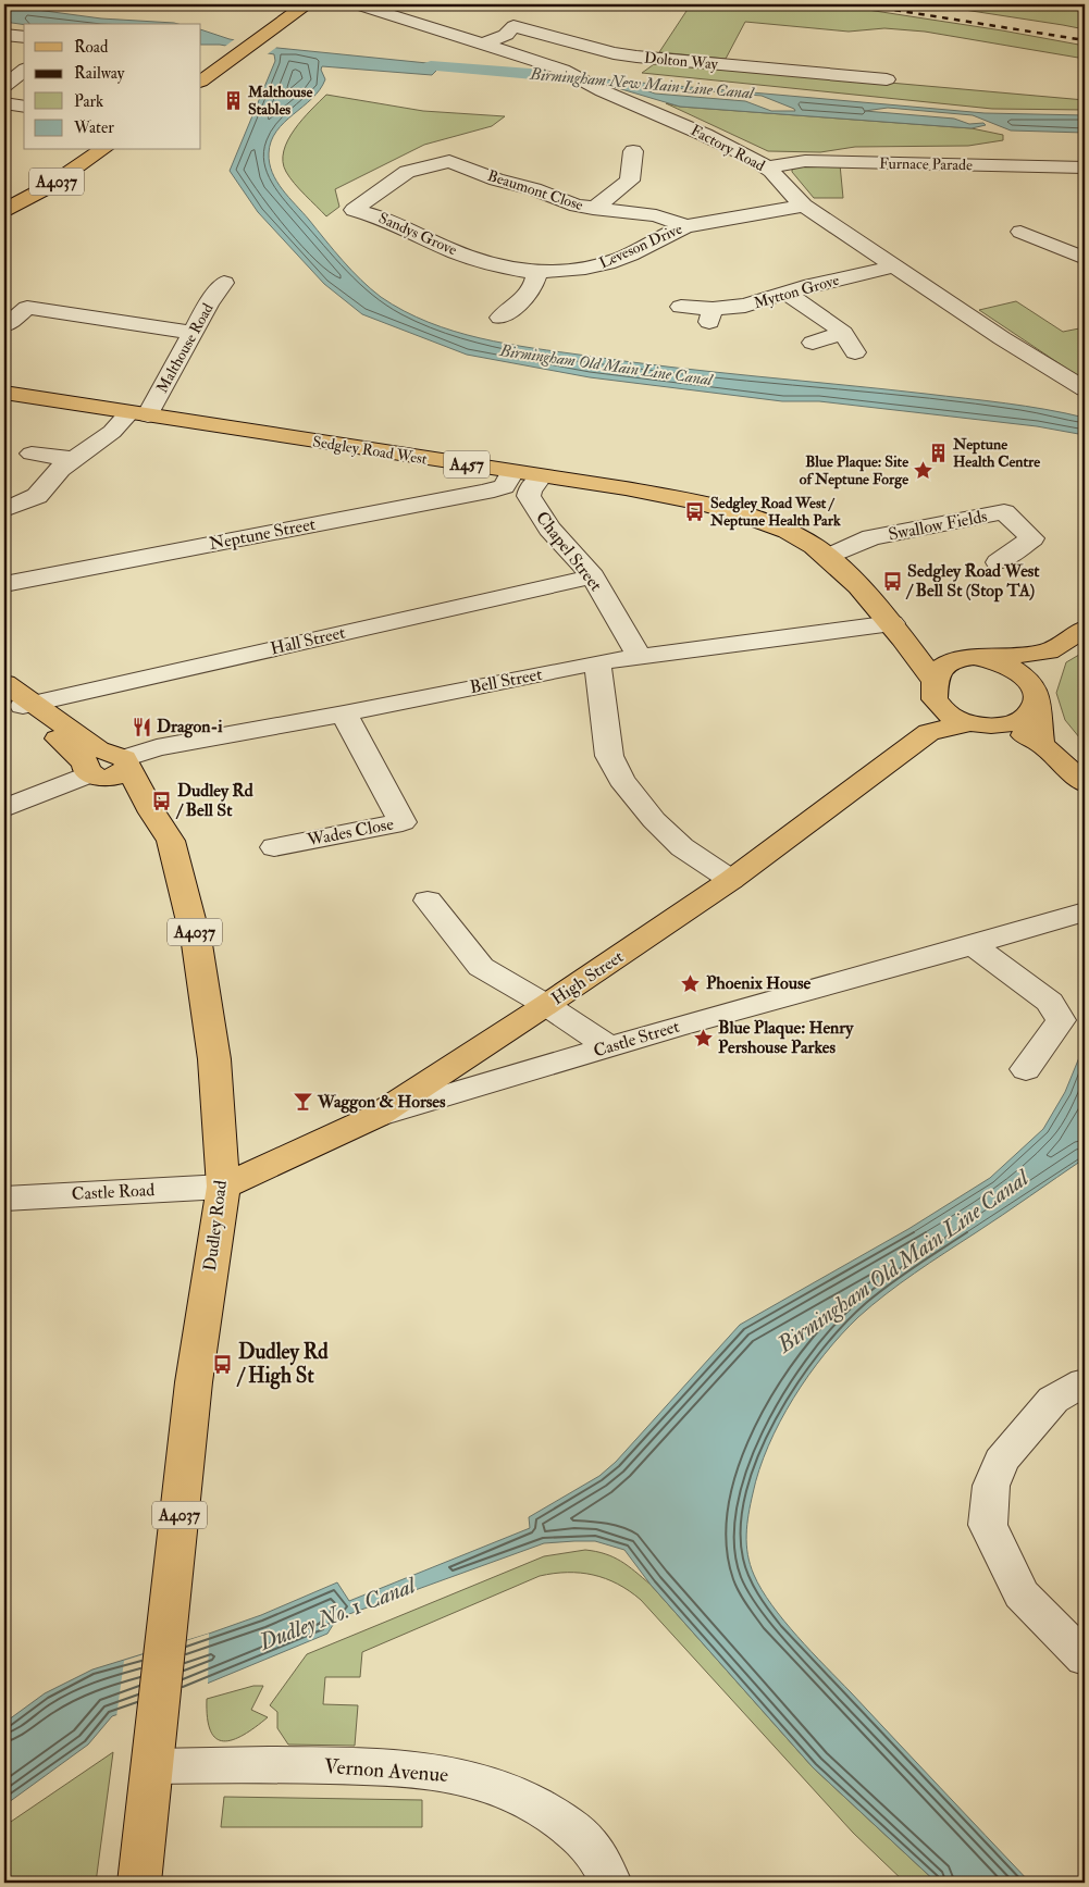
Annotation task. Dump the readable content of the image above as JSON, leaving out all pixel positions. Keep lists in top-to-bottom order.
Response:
{
  "streets": {
    "main road": [
      "A4037",
      "Sedgley Road West",
      "A457",
      "High Street",
      "Dudley Road"
    ],
    "street": [
      "Dolton Way",
      "Factory Road",
      "Furnace Parade",
      "Beaumont Close",
      "Sandys Grove",
      "Leveson Drive",
      "Mytton Grove",
      "Malthouse Road",
      "Swallow Fields",
      "Neptune Street",
      "Chapel Street",
      "Hall Street",
      "Bell Street",
      "Wades Close",
      "Castle Street",
      "Castle Road",
      "Vernon Avenue"
    ]
  },
  "crossings": [
    ["Dolton Way", "Factory Road"],
    ["Factory Road", "Furnace Parade"],
    ["Factory Road", "Leveson Drive"],
    ["Factory Road", "Mytton Grove"],
    ["A4037", "Dudley Road"],
    ["A4037", "Vernon Avenue"],
    ["Beaumont Close", "Sandys Grove"],
    ["Beaumont Close", "Leveson Drive"],
    ["Sandys Grove", "Leveson Drive"],
    ["Malthouse Road", "Sedgley Road West"],
    ["Sedgley Road West", "A457"],
    ["Sedgley Road West", "Swallow Fields"],
    ["Sedgley Road West", "Neptune Street"],
    ["Sedgley Road West", "Chapel Street"],
    ["Sedgley Road West", "Bell Street"],
    ["Sedgley Road West", "High Street"],
    ["A457", "High Street"],
    ["Chapel Street", "Hall Street"],
    ["Chapel Street", "Bell Street"],
    ["Hall Street", "Dudley Road"],
    ["Bell Street", "Wades Close"],
    ["Bell Street", "Dudley Road"],
    ["High Street", "Castle Street"],
    ["High Street", "Castle Road"],
    ["High Street", "Dudley Road"],
    ["Castle Road", "Dudley Road"],
    ["Dudley Road", "Vernon Avenue"]
  ],
  "water": ["Birmingham New Main Line Canal", "Birmingham Old Main Line Canal", "Dudley No. 1 Canal"],
  "places": {
    "building": ["Malthouse Stables", "Neptune Health Centre"],
    "place": ["Blue Plaque: Site of Neptune Forge", "Phoenix House", "Blue Plaque: Henry Pershouse Parkes"],
    "bus stop": [
      "Sedgley Road West / Neptune Health Park",
      "Sedgley Road West / Bell St (Stop TA)",
      "Dudley Rd / Bell St",
      "Dudley Rd / High St"
    ],
    "restaurant": ["Dragon-i"],
    "bar": ["Waggon & Horses"]
  },
  "legend": [
    "Road",
    "Railway",
    "Park",
    "Water"
  ]
}
